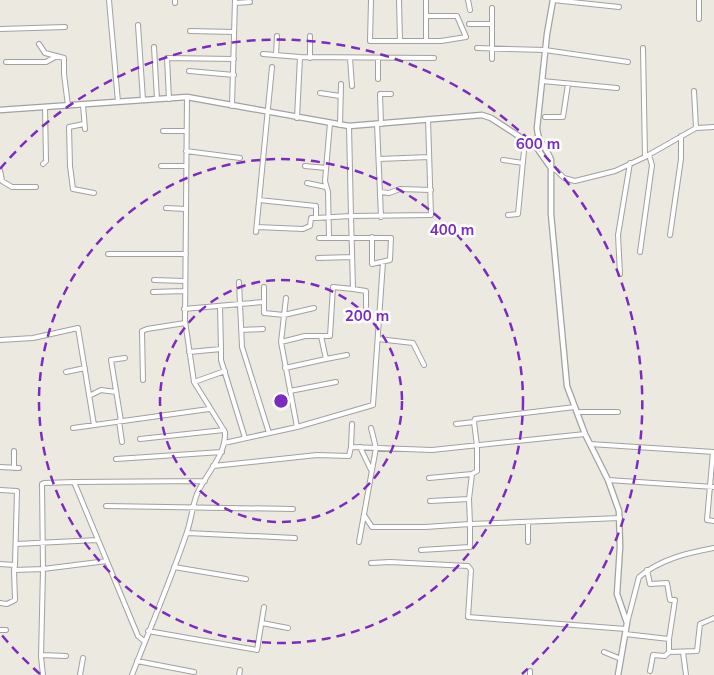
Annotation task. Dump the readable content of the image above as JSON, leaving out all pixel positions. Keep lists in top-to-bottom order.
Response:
{
  "rings": ["600 m", "400 m", "200 m"]
}
